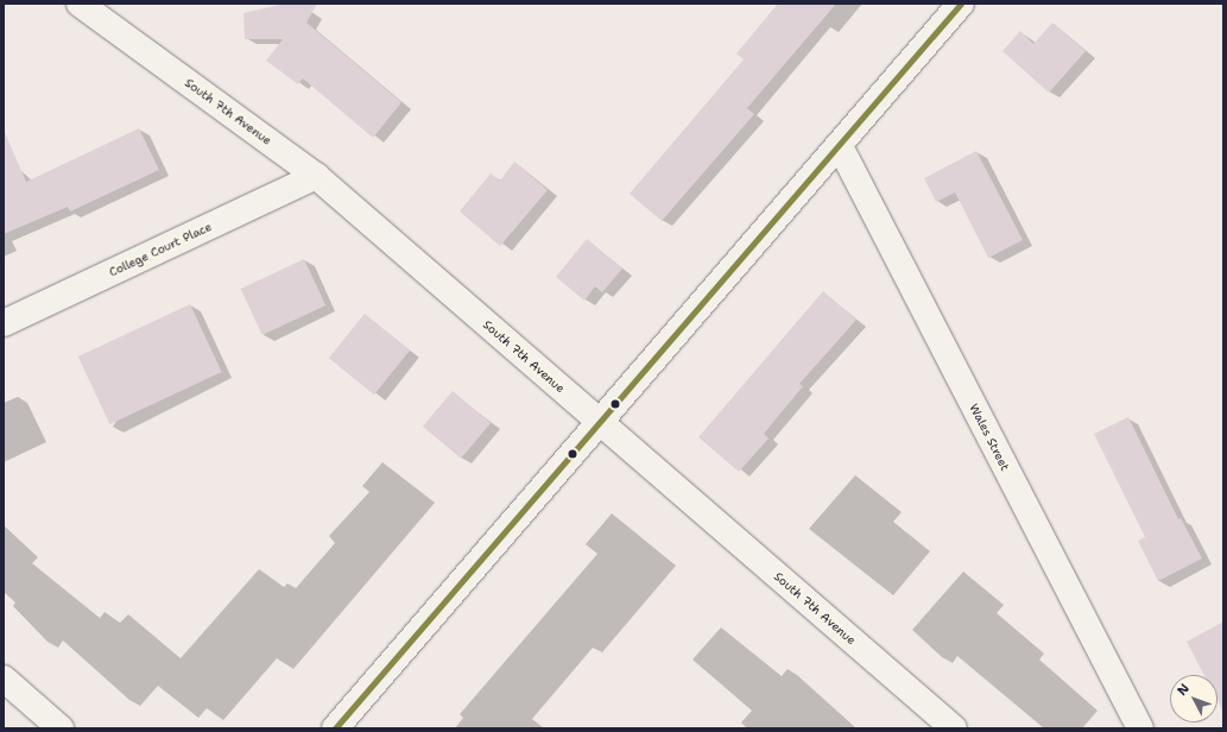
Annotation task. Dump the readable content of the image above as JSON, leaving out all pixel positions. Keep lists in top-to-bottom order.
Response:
{
  "streets": {
    "street": ["South 7th Avenue", "College Court Place", "Wales Street"]
  },
  "crossings": [
    ["South 7th Avenue", "College Court Place"]
  ],
  "north": "top left"
}
